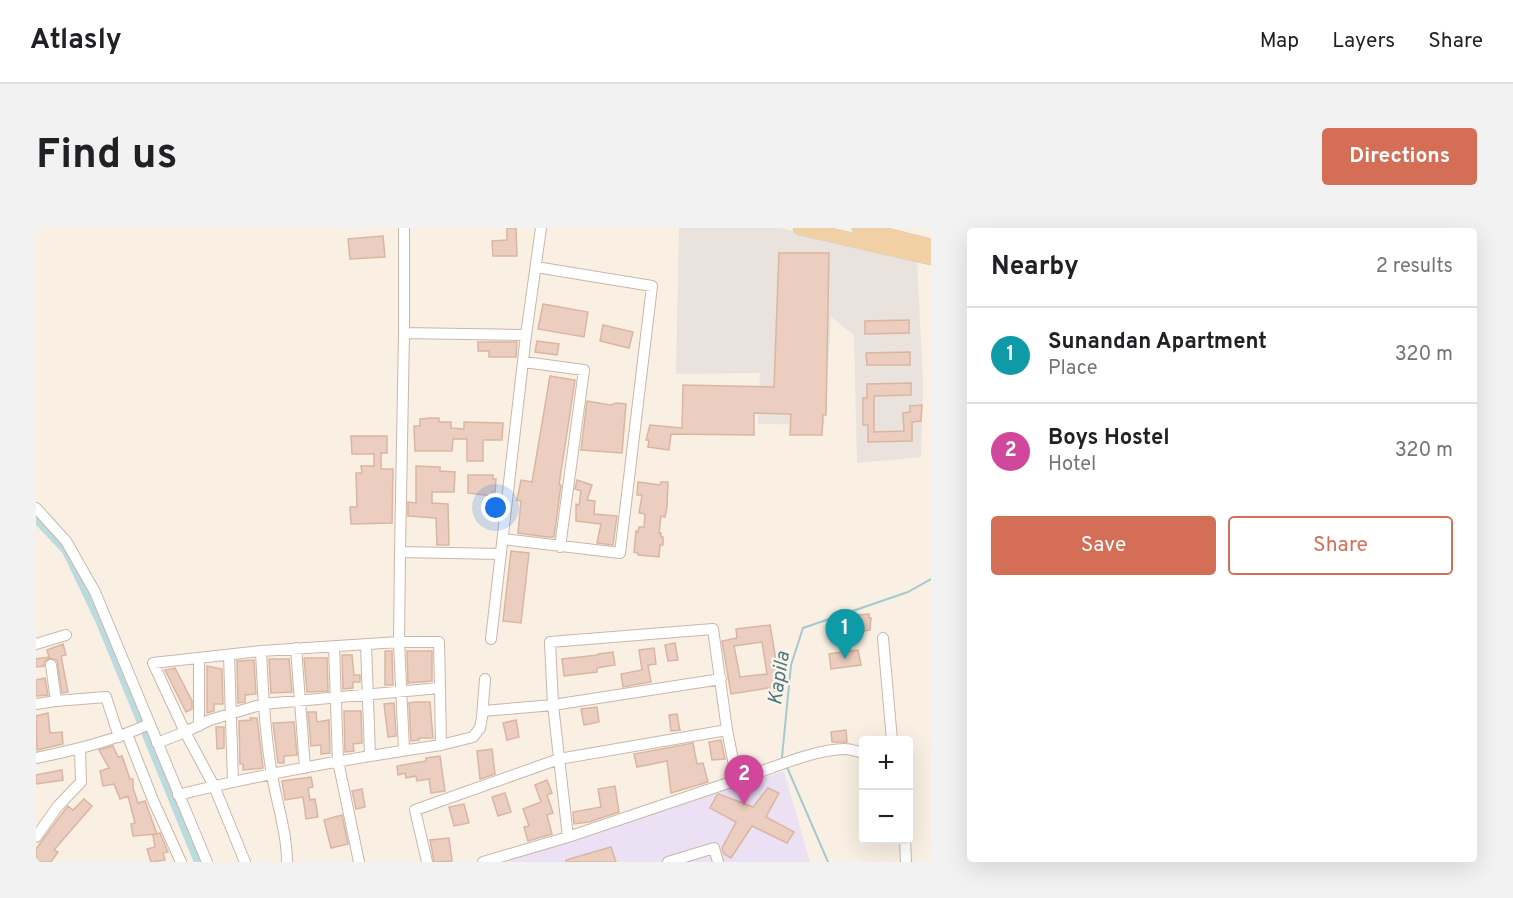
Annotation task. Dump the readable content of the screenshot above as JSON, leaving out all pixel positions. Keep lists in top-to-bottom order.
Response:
{
  "water": ["Kapila"],
  "page": {
    "header": "Atlasly",
    "nav": ["Map", "Layers", "Share"],
    "buttons": [
      "Directions",
      ["Save", "Share"]
    ],
    "title": "Find us",
    "heading": ["Nearby", "2 results"],
    "list": [
      {
        "mark": "1",
        "name": "Sunandan Apartment",
        "note": "Place",
        "value": "320 m"
      },
      {
        "mark": "2",
        "name": "Boys Hostel",
        "note": "Hotel",
        "value": "320 m"
      }
    ],
    "pins": ["1", "2"],
    "map_buttons": ["+", "−"]
  }
}
